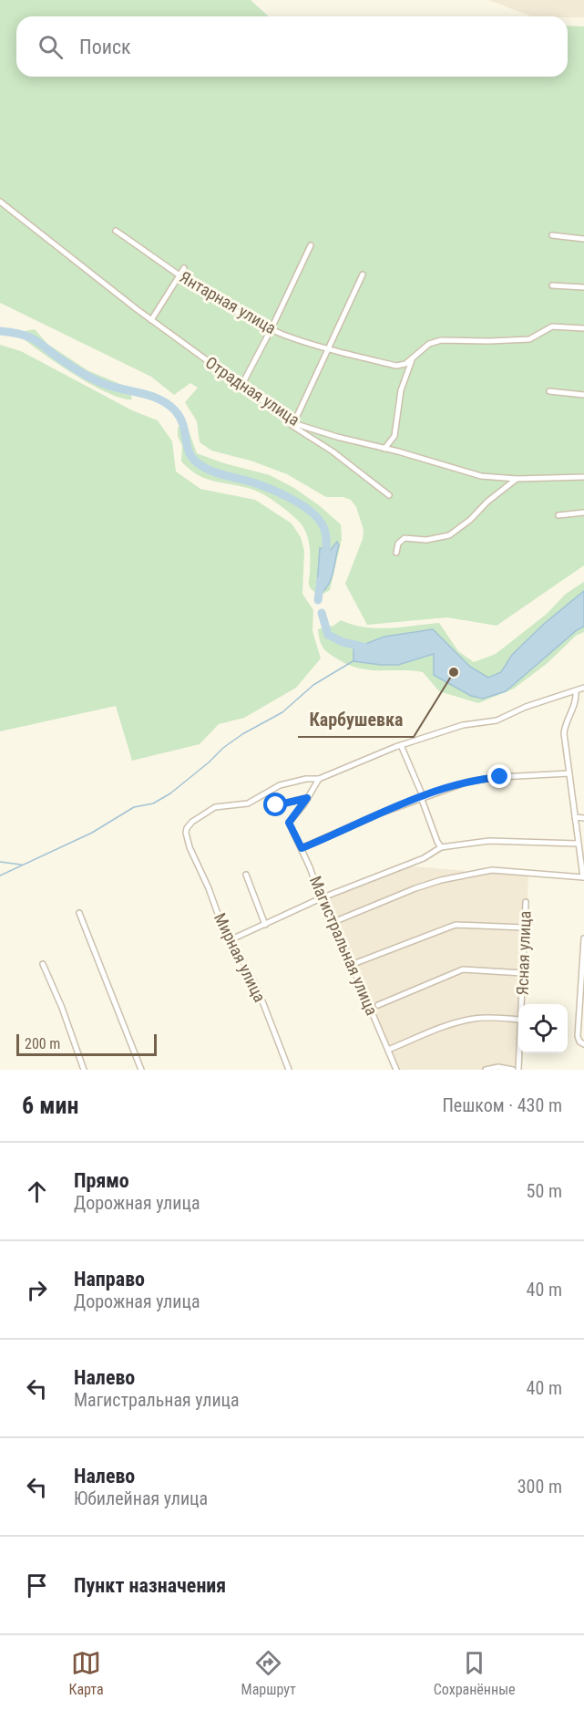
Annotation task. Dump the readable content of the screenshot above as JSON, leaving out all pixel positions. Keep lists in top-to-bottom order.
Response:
{
  "streets": {
    "street": [
      "Янтарная улица",
      "Отрадная улица",
      "Магистральная улица",
      "Ясная улица",
      "Мирная улица"
    ]
  },
  "places": ["Карбушевка"],
  "scale_bar": "200 m",
  "page": {
    "search": "Поиск",
    "scale": "200 m",
    "heading": ["6 мин", "Пешком · 430 m"],
    "list": [
      ["Прямо", "Дорожная улица", "50 m"],
      ["Направо", "Дорожная улица", "40 m"],
      ["Налево", "Магистральная улица", "40 m"],
      ["Налево", "Юбилейная улица", "300 m"],
      "Пункт назначения"
    ],
    "nav": ["Карта", "Маршрут", "Сохранённые"]
  }
}
